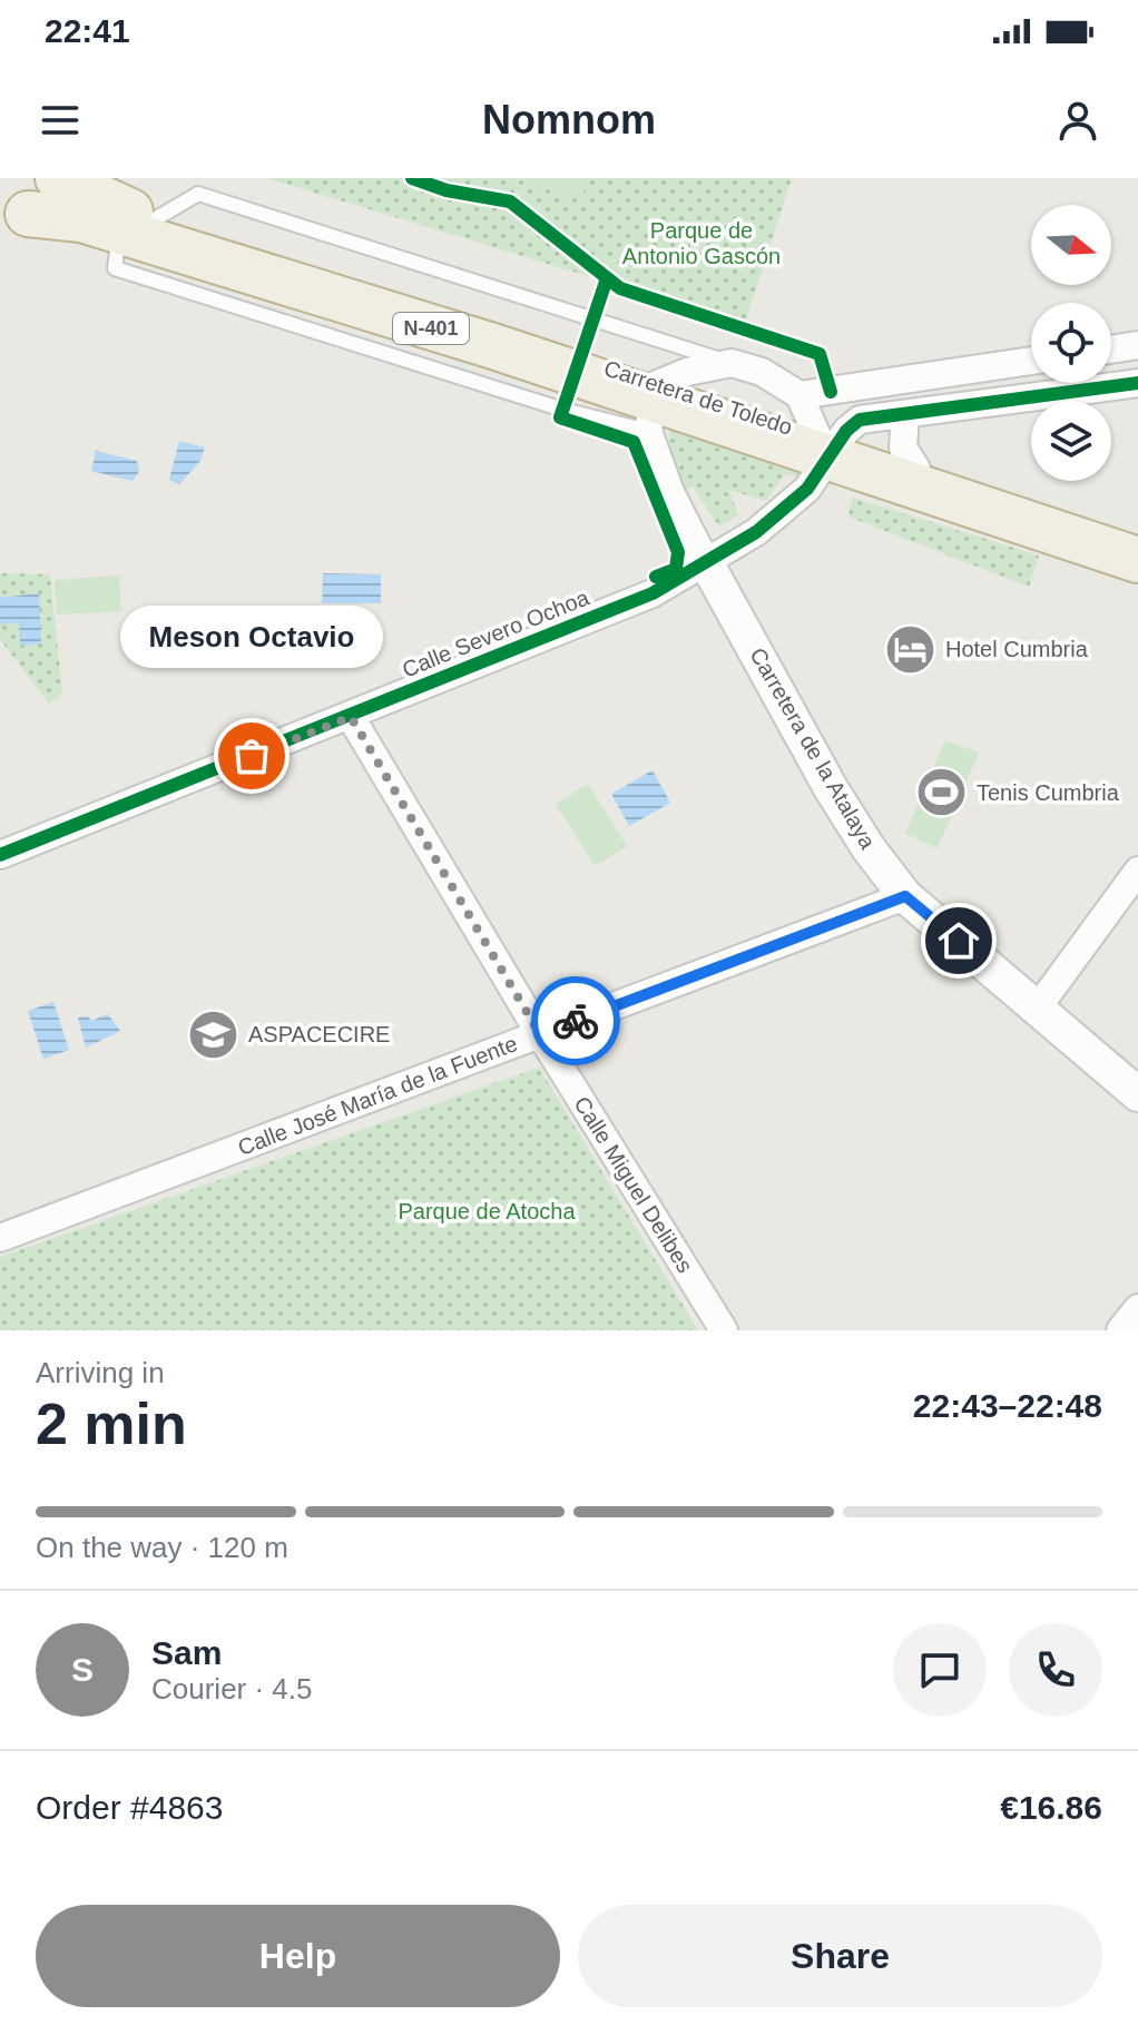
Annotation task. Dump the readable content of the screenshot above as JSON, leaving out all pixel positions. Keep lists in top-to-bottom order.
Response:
{
  "streets": {
    "highway": ["N-401"],
    "street": [
      "Calle Severo Ochoa",
      "Carretera de la Atalaya",
      "Calle José María de la Fuente",
      "Calle Miguel Delibes"
    ]
  },
  "crossings": [
    ["N-401", "Calle Severo Ochoa"],
    ["Calle Severo Ochoa", "Carretera de la Atalaya"],
    ["Calle Severo Ochoa", "Calle Miguel Delibes"],
    ["Carretera de la Atalaya", "Calle José María de la Fuente"],
    ["Calle José María de la Fuente", "Calle Miguel Delibes"]
  ],
  "parks": ["Parque de Antonio Gascón", "Parque de Atocha"],
  "places": {
    "hotel": ["Hotel Cumbria"],
    "other": ["Meson Octavio"],
    "sports": ["Tenis Cumbria"],
    "school or university": ["ASPACECIRE"]
  },
  "north": "right",
  "page": {
    "status": "22:41",
    "header": "Nomnom",
    "bubble": "Meson Octavio",
    "heading": ["2 min", "Arriving in", "22:43–22:48"],
    "panel": [
      "Sam",
      "Courier · 4.5",
      "Order #4863",
      "€16.86"
    ],
    "bar": "On the way · 120 m",
    "round": "S",
    "buttons": ["Help", "Share"]
  }
}
